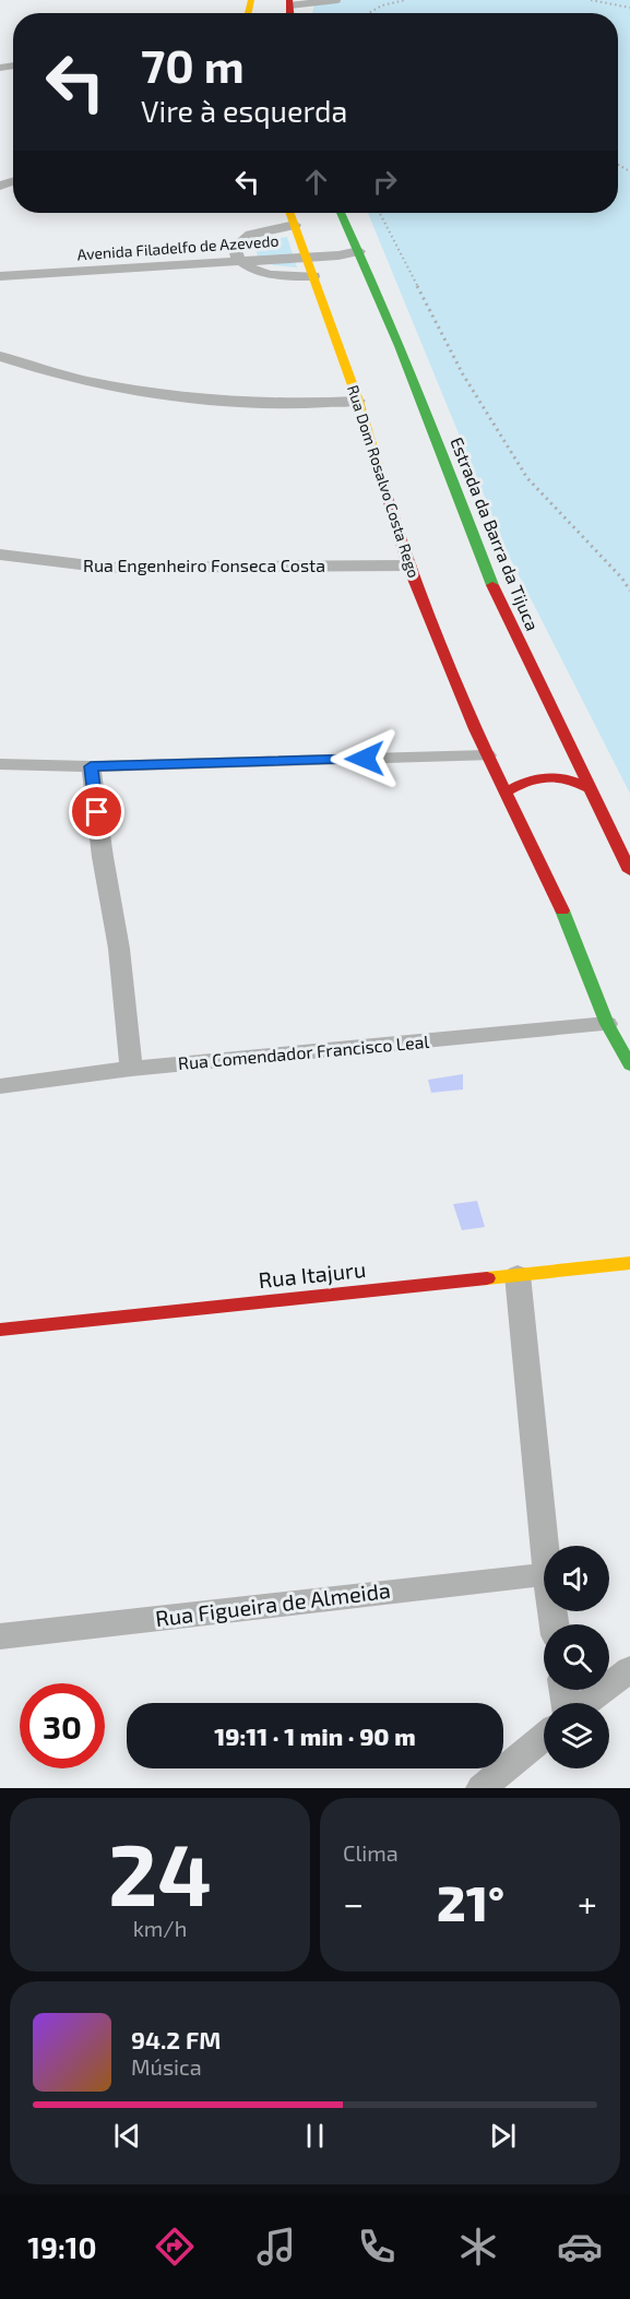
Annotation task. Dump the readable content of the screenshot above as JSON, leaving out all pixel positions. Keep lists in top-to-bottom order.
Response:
{
  "streets": {
    "main road": ["Rua Dom Rosalvo Costa Rego", "Estrada da Barra da Tijuca", "Rua Itajuru"],
    "street": [
      "Avenida Filadelfo de Azevedo",
      "Rua Engenheiro Fonseca Costa",
      "Rua Comendador Francisco Leal",
      "Rua Figueira de Almeida"
    ]
  },
  "crossings": [
    ["Avenida Filadelfo de Azevedo", "Rua Dom Rosalvo Costa Rego"],
    ["Avenida Filadelfo de Azevedo", "Estrada da Barra da Tijuca"],
    ["Rua Dom Rosalvo Costa Rego", "Rua Engenheiro Fonseca Costa"]
  ],
  "page": {
    "turn": ["70 m", "Vire à esquerda"],
    "limit": "30",
    "trip": "19:11 · 1 min · 90 m",
    "tile": [
      ["24", "km/h"],
      "Clima"
    ],
    "heat": ["−", "21°", "+"],
    "song": ["94.2 FM", "Música"],
    "tabs": "19:10"
  }
}
